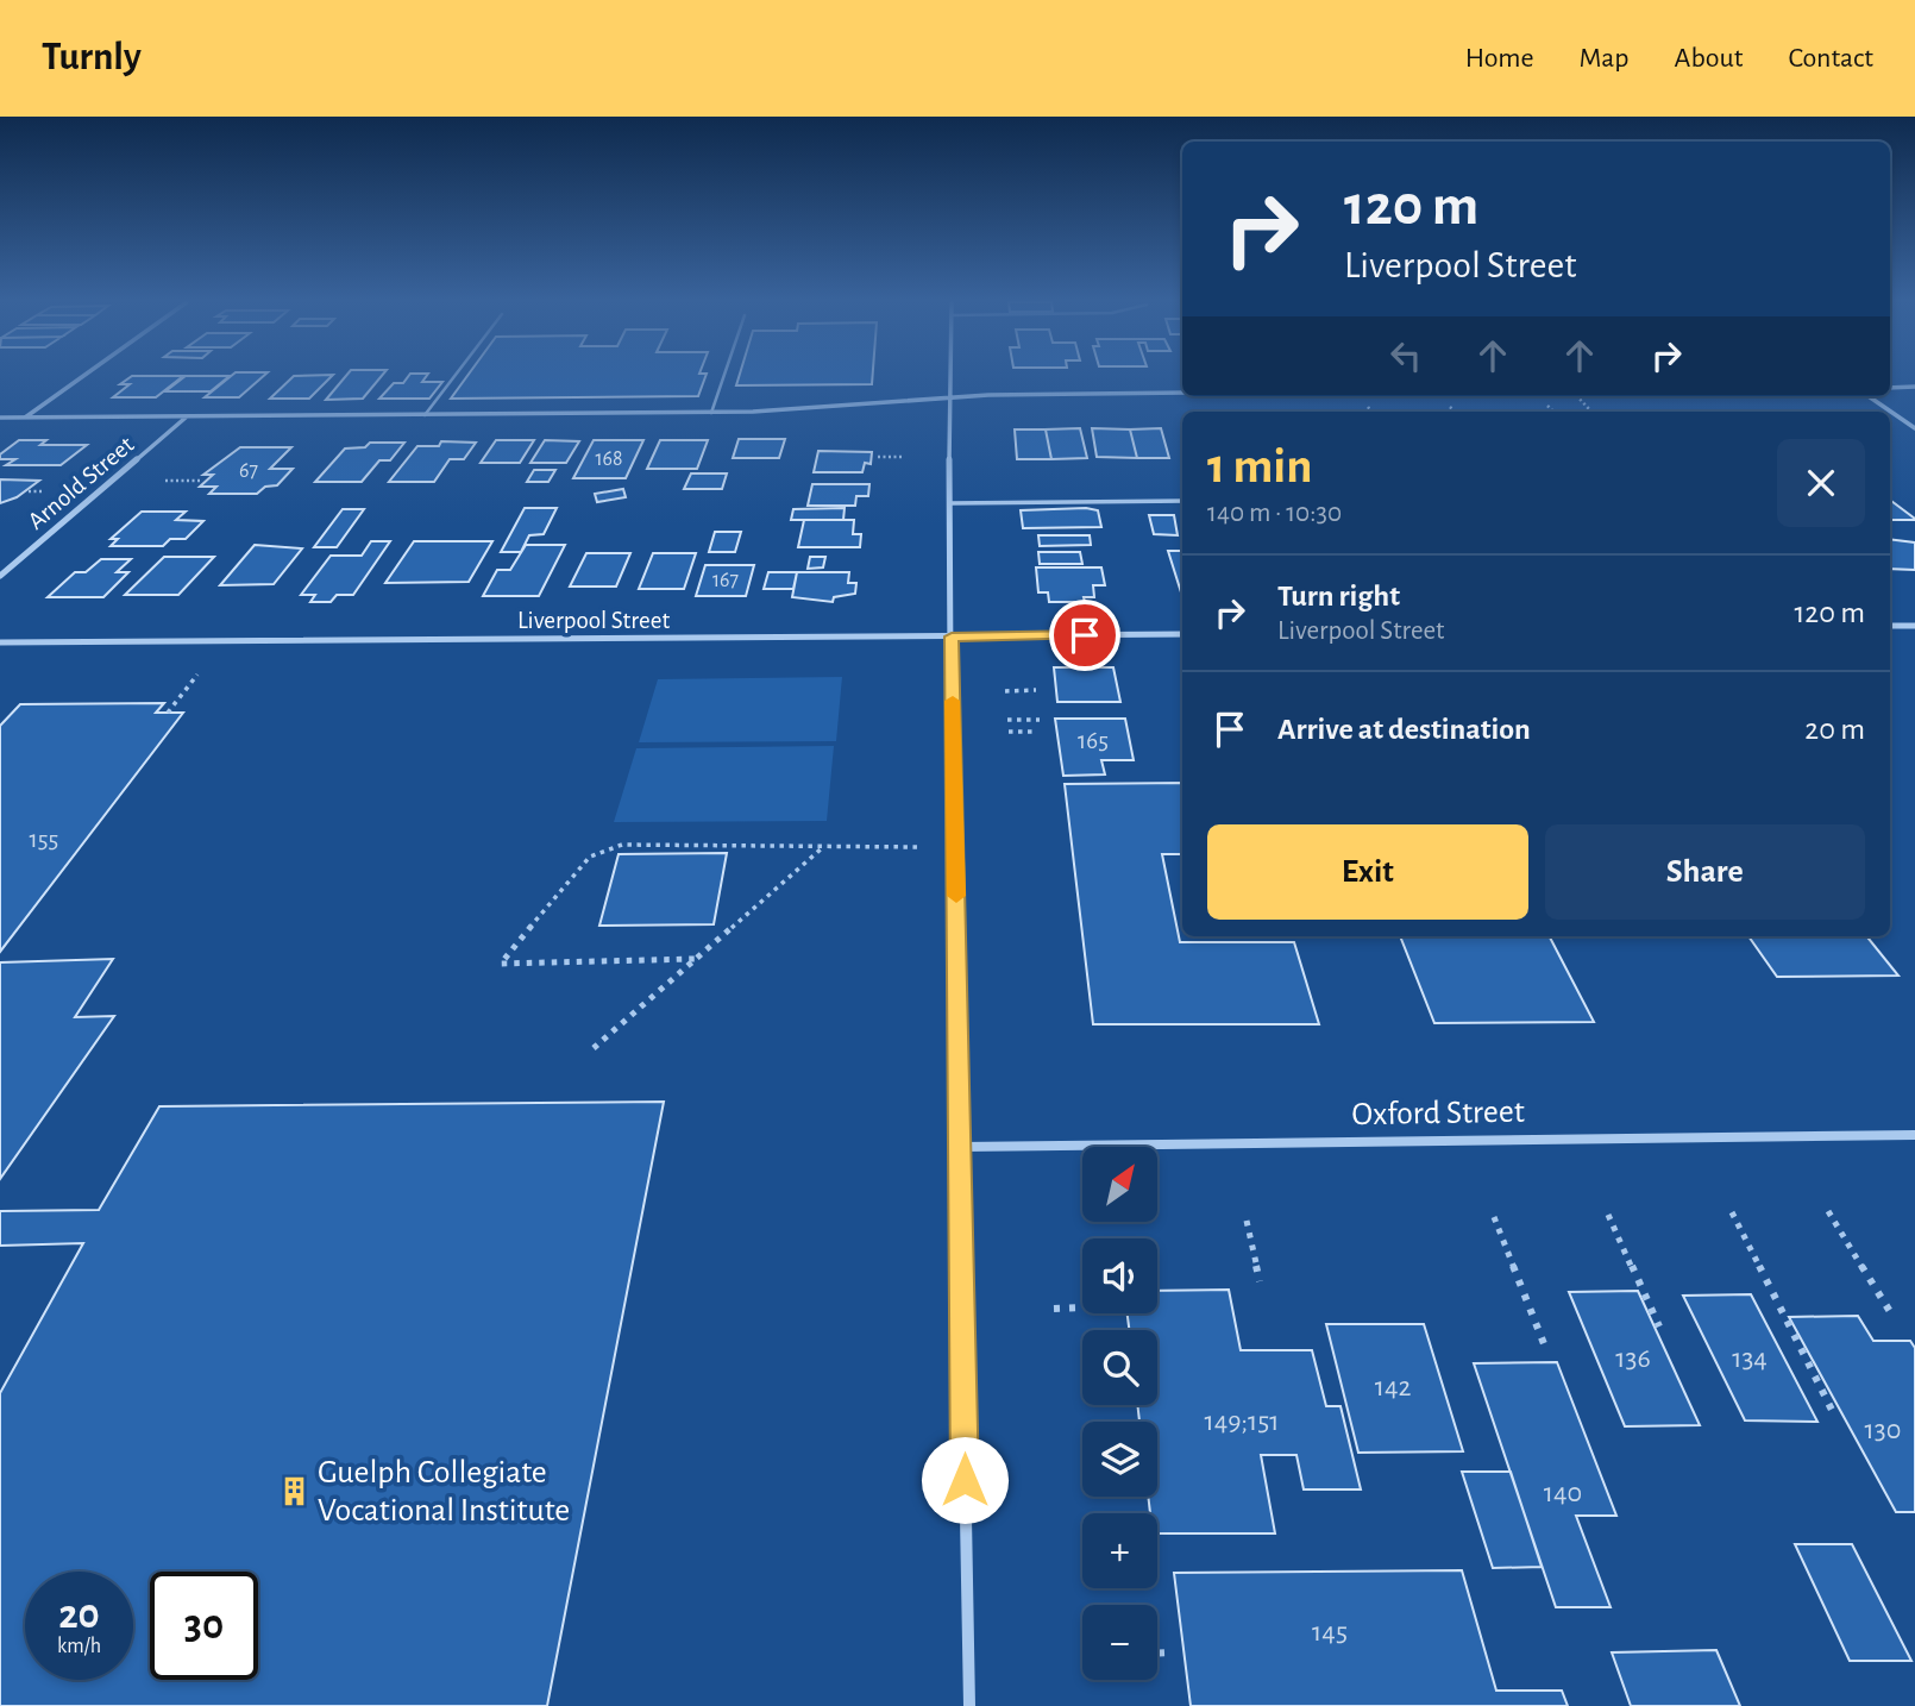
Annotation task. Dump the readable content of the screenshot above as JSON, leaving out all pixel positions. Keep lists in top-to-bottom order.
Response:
{
  "streets": {
    "street": ["Arnold Street", "Liverpool Street", "Oxford Street"]
  },
  "places": {
    "building": ["Guelph Collegiate Vocational Institute"]
  },
  "house_numbers": [
    "168",
    "67",
    "167",
    "165",
    "155",
    "136",
    "134",
    "142",
    "149;151",
    "130",
    "140",
    "145"
  ],
  "north": "top right",
  "page": {
    "header": "Turnly",
    "nav": [
      "Home",
      "Map",
      "About",
      "Contact"
    ],
    "turn": ["120 m", "Liverpool Street"],
    "heading": ["1 min", "140 m · 10:30"],
    "list": [
      {
        "name": "Turn right",
        "note": "Liverpool Street",
        "value": "120 m"
      },
      {
        "name": "Arrive at destination",
        "value": "20 m"
      }
    ],
    "buttons": ["Exit", "Share"],
    "map_buttons": ["+", "−"],
    "speed": "20 km/h",
    "limit": "30"
  }
}
